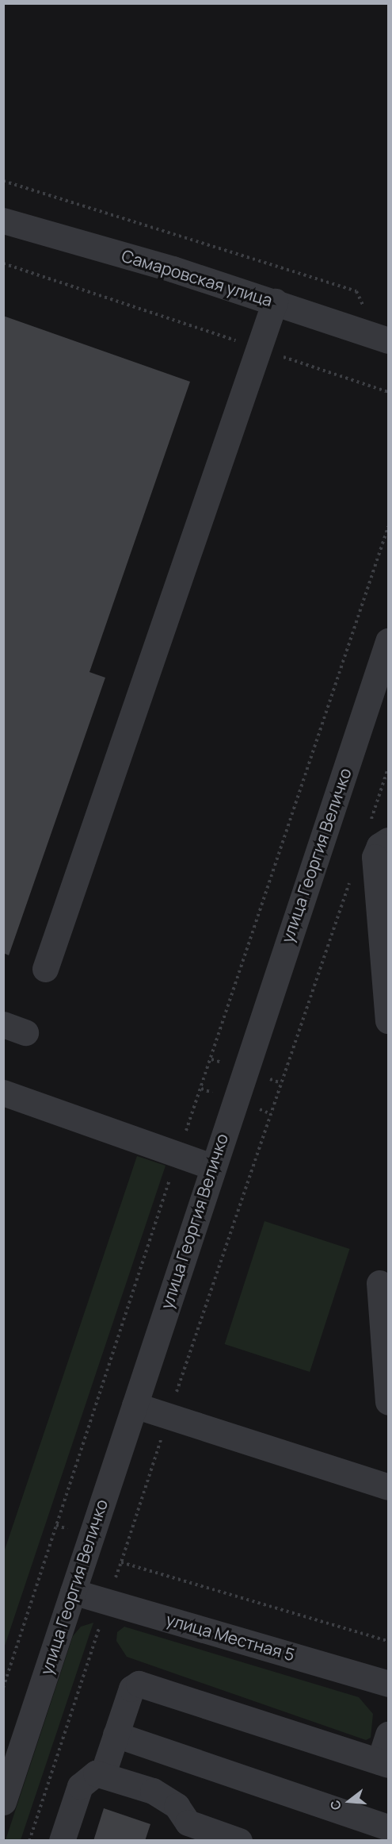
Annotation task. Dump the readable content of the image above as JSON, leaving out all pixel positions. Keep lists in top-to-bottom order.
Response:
{
  "streets": {
    "street": ["Самаровская улица", "улица Георгия Величко", "улица Местная 5"]
  },
  "crossings": [
    ["улица Георгия Величко", "улица Местная 5"]
  ],
  "north": "left"
}
